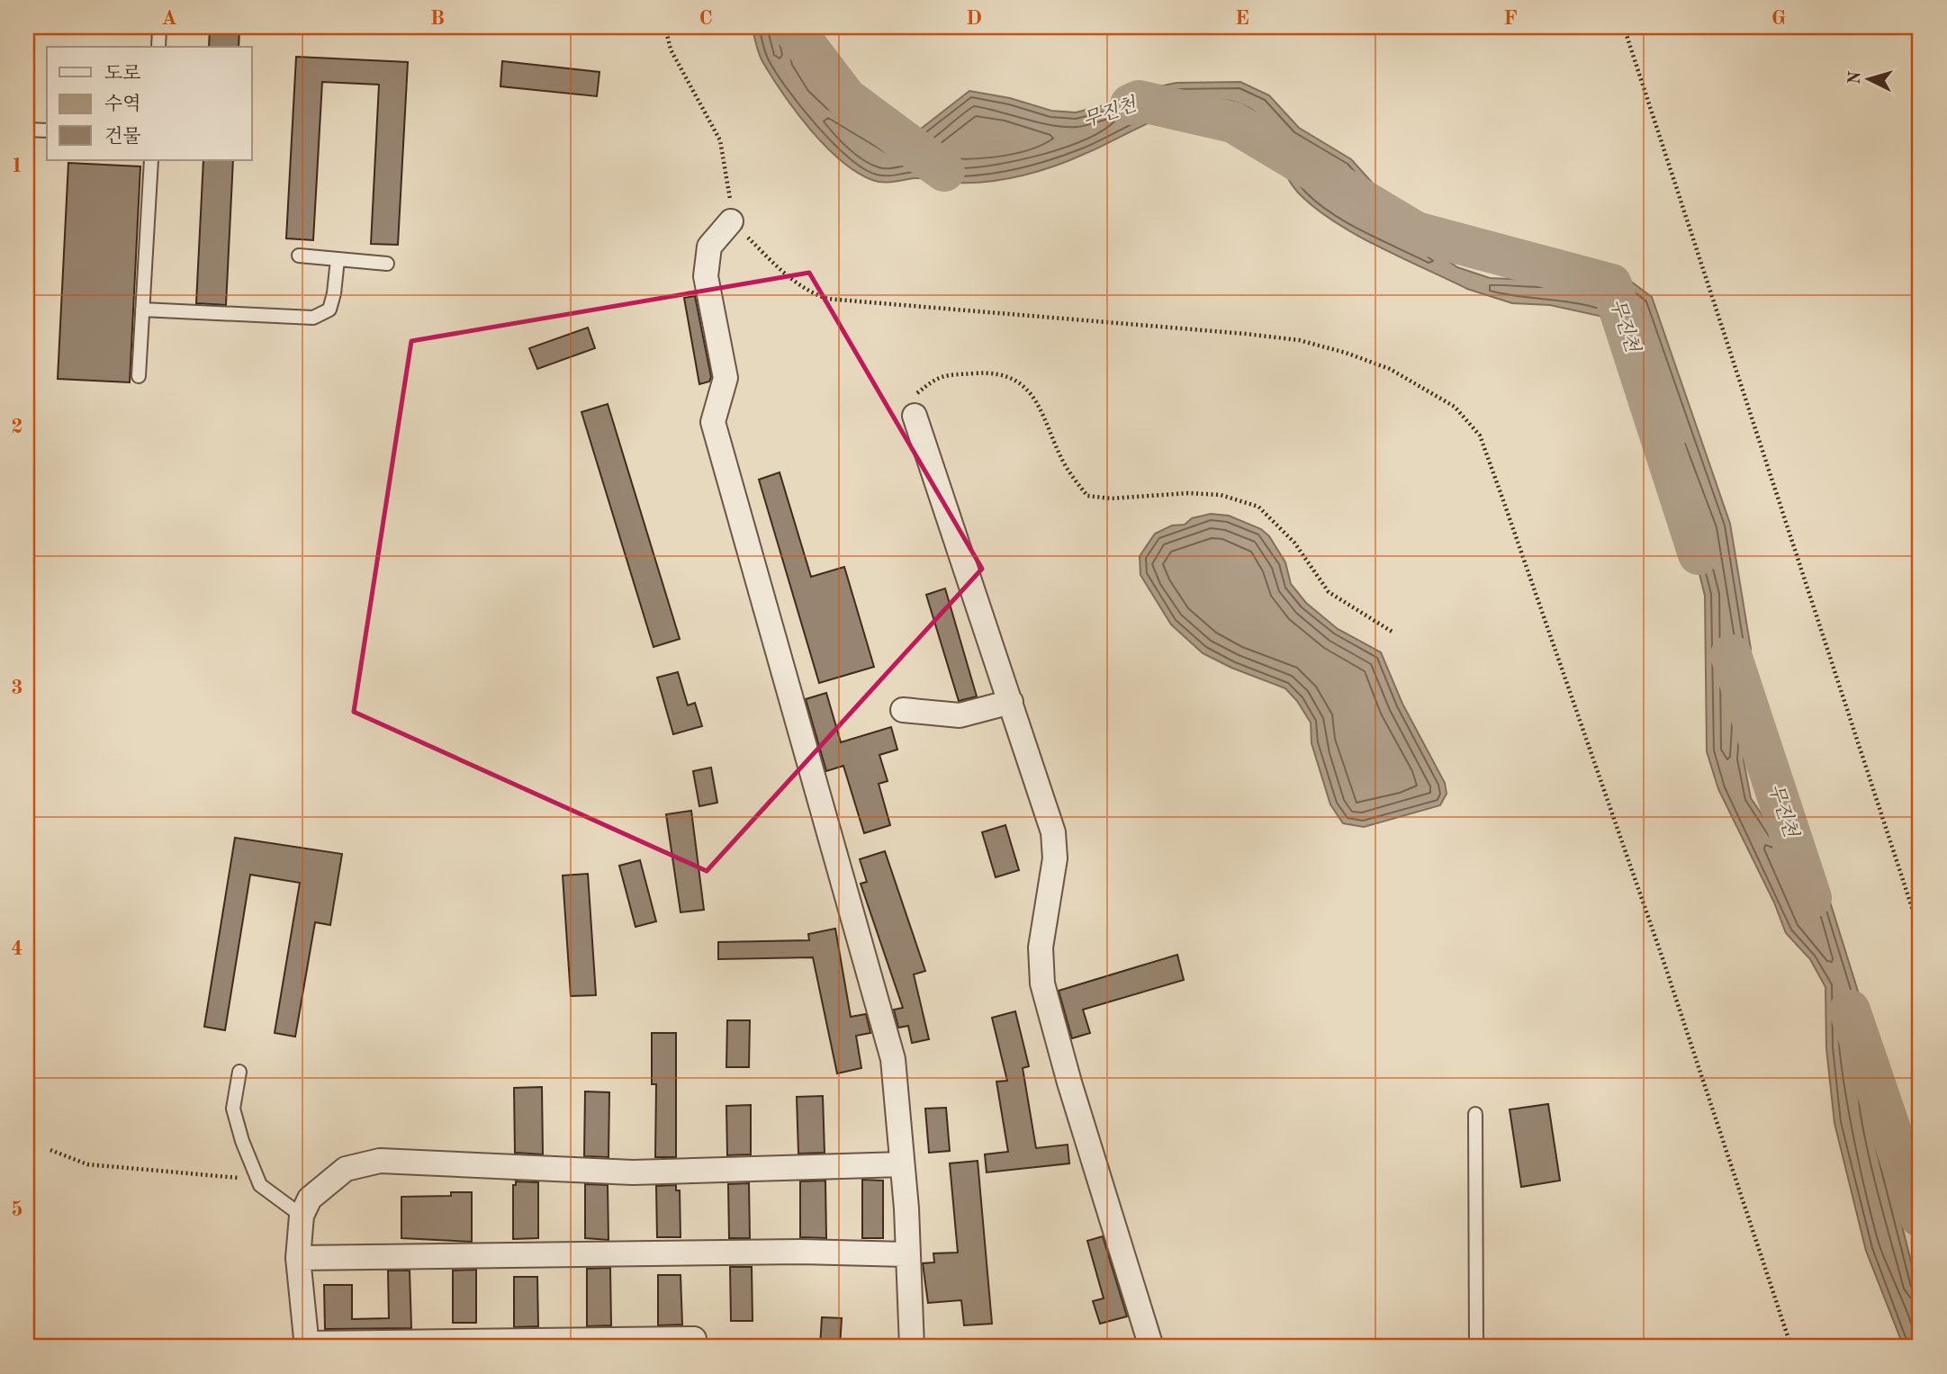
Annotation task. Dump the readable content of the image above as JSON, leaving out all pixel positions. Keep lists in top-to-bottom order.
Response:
{
  "water": ["무진천"],
  "legend": ["도로", "수역", "건물"],
  "north": "left",
  "grid": {
    "columns": [
      "A",
      "B",
      "C",
      "D",
      "E",
      "F",
      "G"
    ],
    "rows": [
      "1",
      "2",
      "3",
      "4",
      "5"
    ]
  }
}
